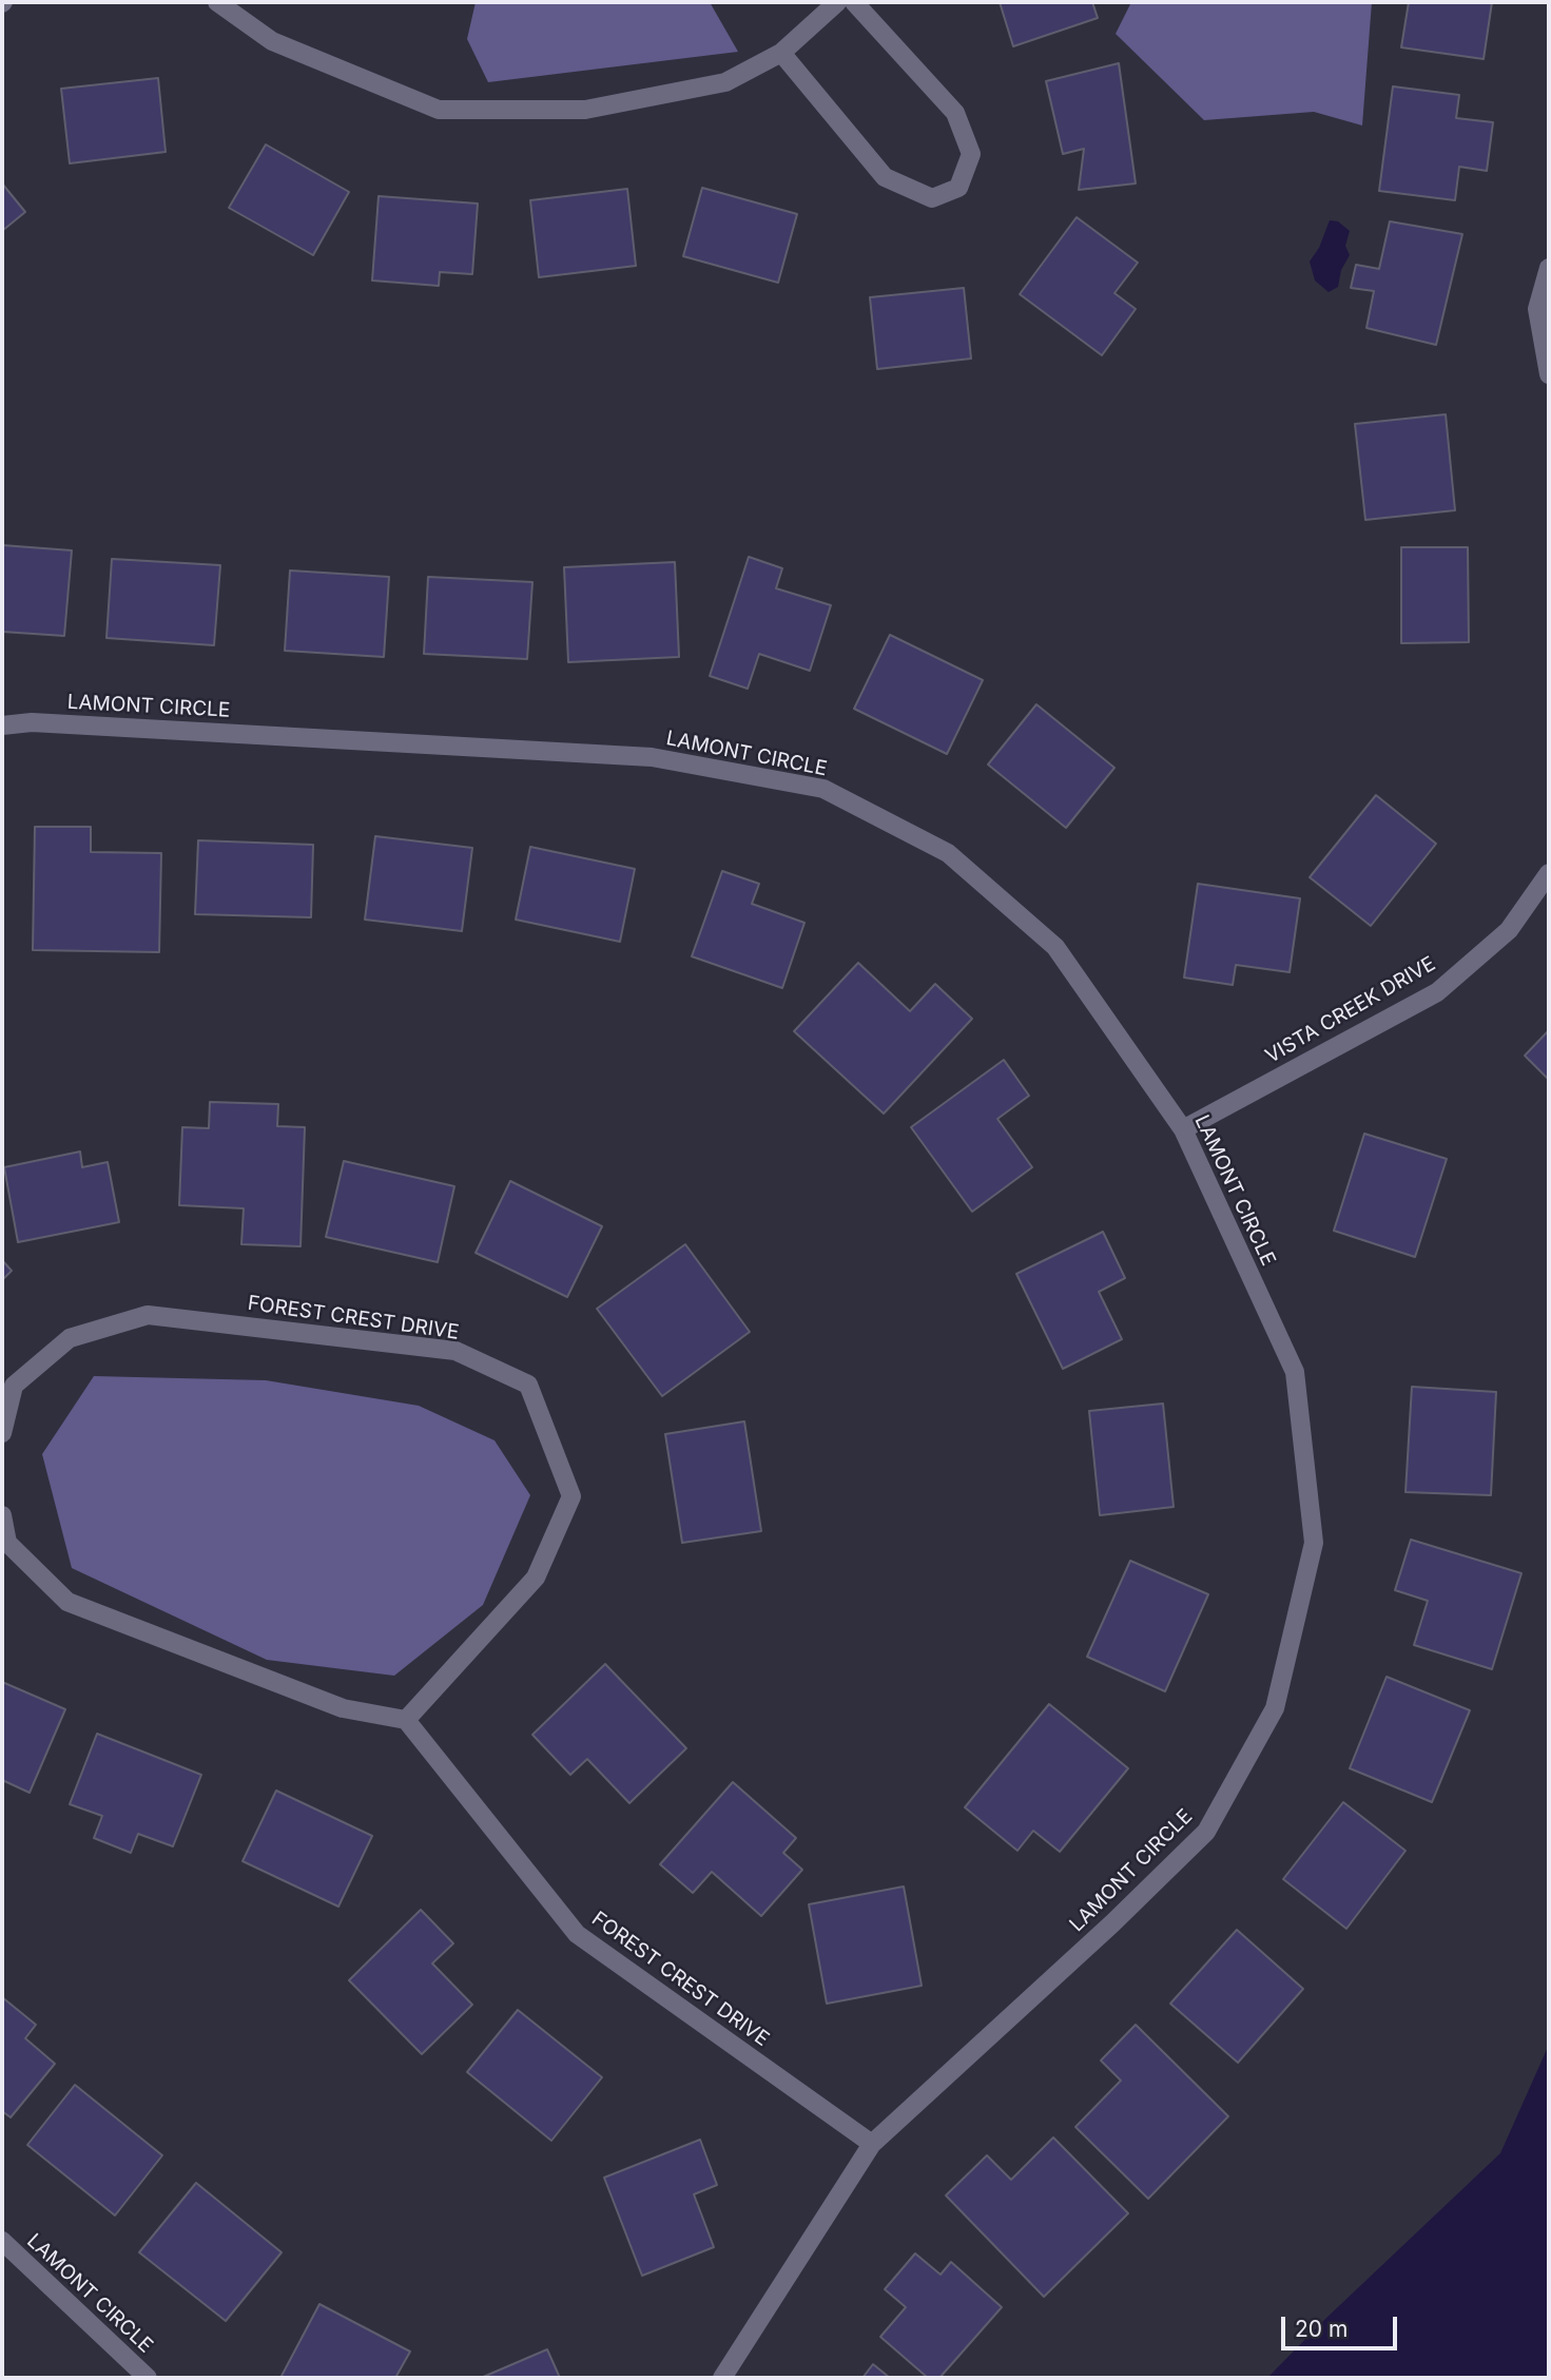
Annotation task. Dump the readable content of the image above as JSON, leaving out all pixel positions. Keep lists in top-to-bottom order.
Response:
{
  "streets": {
    "street": ["LAMONT CIRCLE", "VISTA CREEK DRIVE", "FOREST CREST DRIVE"]
  },
  "crossings": [
    ["LAMONT CIRCLE", "VISTA CREEK DRIVE"],
    ["LAMONT CIRCLE", "FOREST CREST DRIVE"]
  ],
  "scale_bar": "20 m"
}
